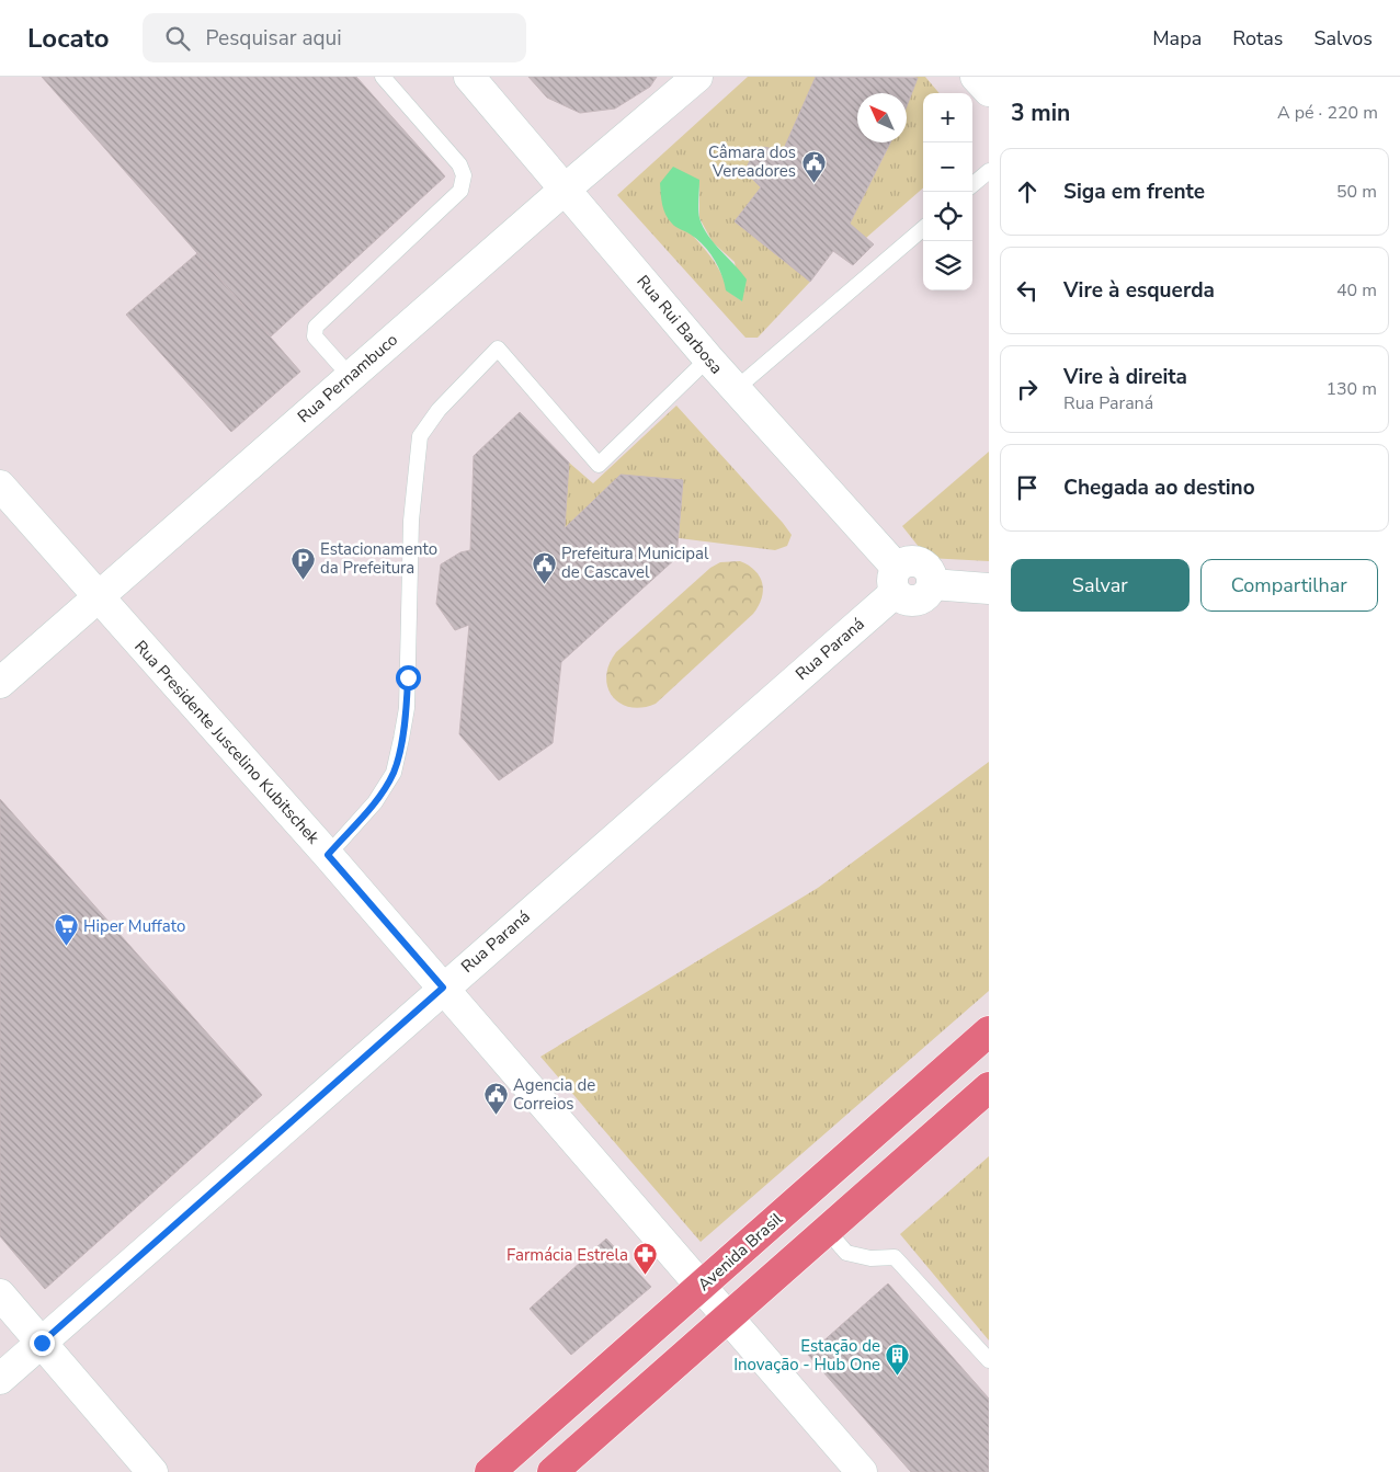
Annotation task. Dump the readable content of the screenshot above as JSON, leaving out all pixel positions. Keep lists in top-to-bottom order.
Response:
{
  "streets": {
    "main road": ["Avenida Brasil"],
    "street": [
      "Rua Rui Barbosa",
      "Rua Pernambuco",
      "Rua Paraná",
      "Rua Presidente Juscelino Kubitschek"
    ]
  },
  "crossings": [
    ["Rua Rui Barbosa", "Rua Pernambuco"],
    ["Rua Rui Barbosa", "Rua Paraná"],
    ["Rua Pernambuco", "Rua Presidente Juscelino Kubitschek"],
    ["Rua Paraná", "Rua Presidente Juscelino Kubitschek"],
    ["Rua Presidente Juscelino Kubitschek", "Avenida Brasil"]
  ],
  "places": {
    "public building": ["Câmara dos Vereadores", "Prefeitura Municipal de Cascavel", "Agencia de Correios"],
    "parking": ["Estacionamento da Prefeitura"],
    "supermarket": ["Hiper Muffato"],
    "pharmacy": ["Farmácia Estrela"],
    "building": ["Estação de Inovação - Hub One"]
  },
  "north": "top left",
  "page": {
    "header": "Locato",
    "search": "Pesquisar aqui",
    "nav": ["Mapa", "Rotas", "Salvos"],
    "heading": ["3 min", "A pé · 220 m"],
    "map_buttons": ["+", "−"],
    "list": [
      ["Siga em frente", "50 m"],
      ["Vire à esquerda", "40 m"],
      ["Vire à direita", "Rua Paraná", "130 m"],
      "Chegada ao destino"
    ],
    "buttons": ["Salvar", "Compartilhar"]
  }
}
